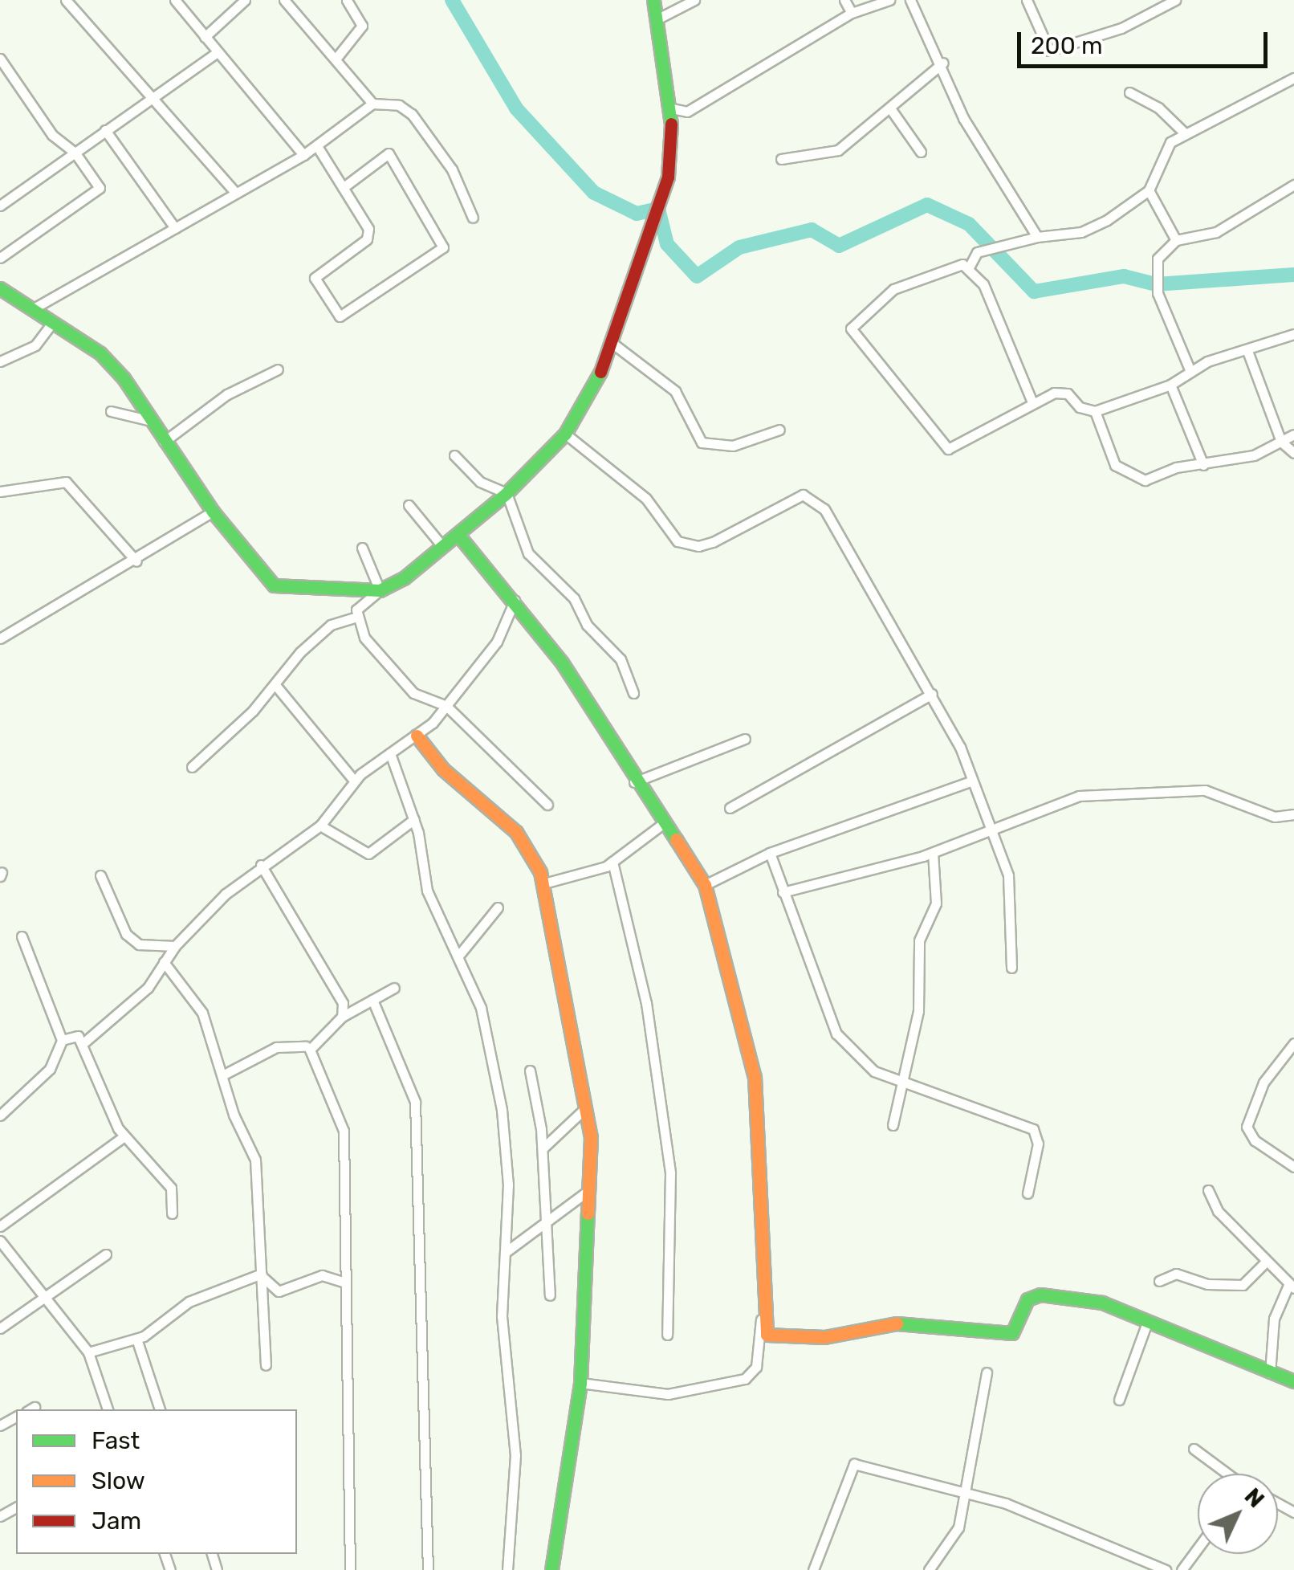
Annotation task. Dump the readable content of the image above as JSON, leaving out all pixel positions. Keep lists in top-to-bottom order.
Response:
{
  "legend": ["Fast", "Slow", "Jam"],
  "scale_bar": "200 m",
  "north": "top right"
}
